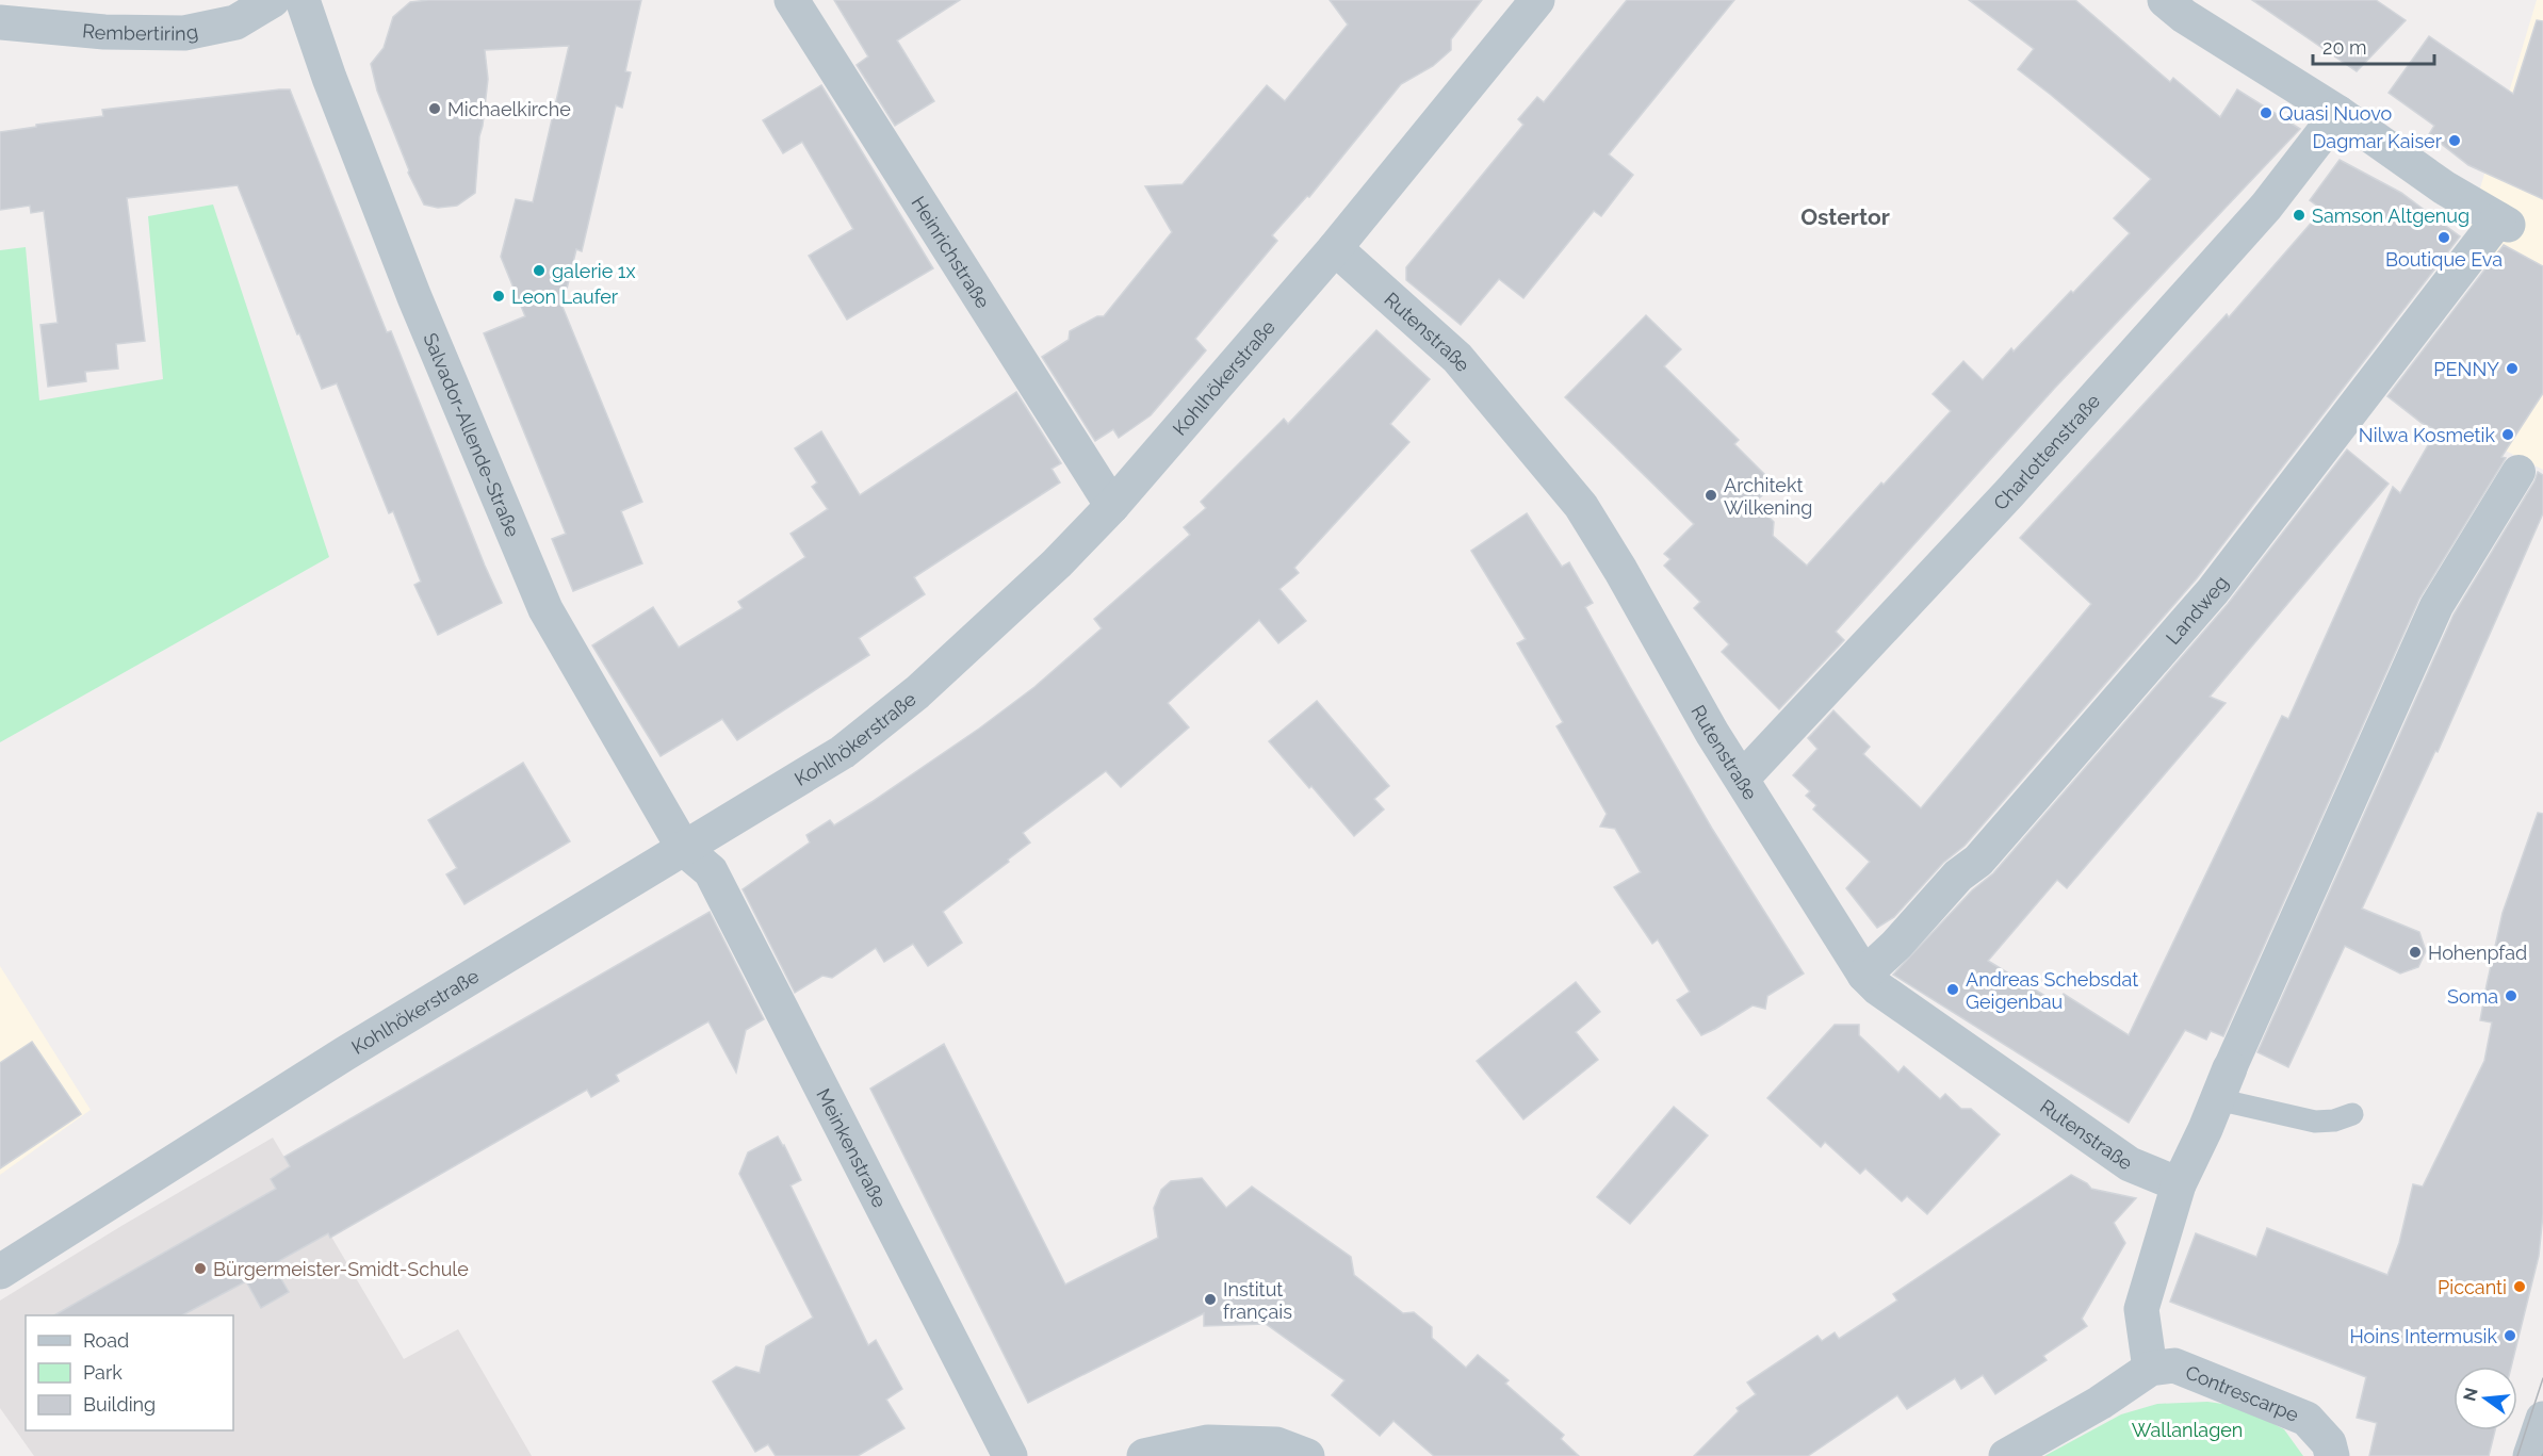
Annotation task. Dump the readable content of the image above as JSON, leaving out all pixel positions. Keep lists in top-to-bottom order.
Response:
{
  "streets": {
    "street": [
      "Rembertiring",
      "Heinrichstraße",
      "Rutenstraße",
      "Kohlhökerstraße",
      "Salvador-Allende-Straße",
      "Charlottenstraße",
      "Landweg",
      "Meinkenstraße",
      "Contrescarpe"
    ]
  },
  "crossings": [
    ["Heinrichstraße", "Kohlhökerstraße"],
    ["Rutenstraße", "Kohlhökerstraße"],
    ["Rutenstraße", "Charlottenstraße"],
    ["Rutenstraße", "Landweg"],
    ["Kohlhökerstraße", "Salvador-Allende-Straße"],
    ["Kohlhökerstraße", "Meinkenstraße"],
    ["Salvador-Allende-Straße", "Meinkenstraße"],
    ["Charlottenstraße", "Landweg"]
  ],
  "districts": ["Ostertor"],
  "parks": ["Wallanlagen"],
  "places": [
    "Michaelkirche",
    "Quasi Nuovo",
    "Dagmar Kaiser",
    "Samson Altgenug",
    "Boutique Eva",
    "galerie 1x",
    "Leon Laufer",
    "PENNY",
    "Nilwa Kosmetik",
    "Architekt Wilkening",
    "Hohenpfad",
    "Andreas Schebsdat Geigenbau",
    "Soma",
    "Bürgermeister-Smidt-Schule",
    "Piccanti",
    "Institut français",
    "Hoins Intermusik"
  ],
  "legend": ["Road", "Park", "Building"],
  "scale_bar": "20 m",
  "north": "left"
}
